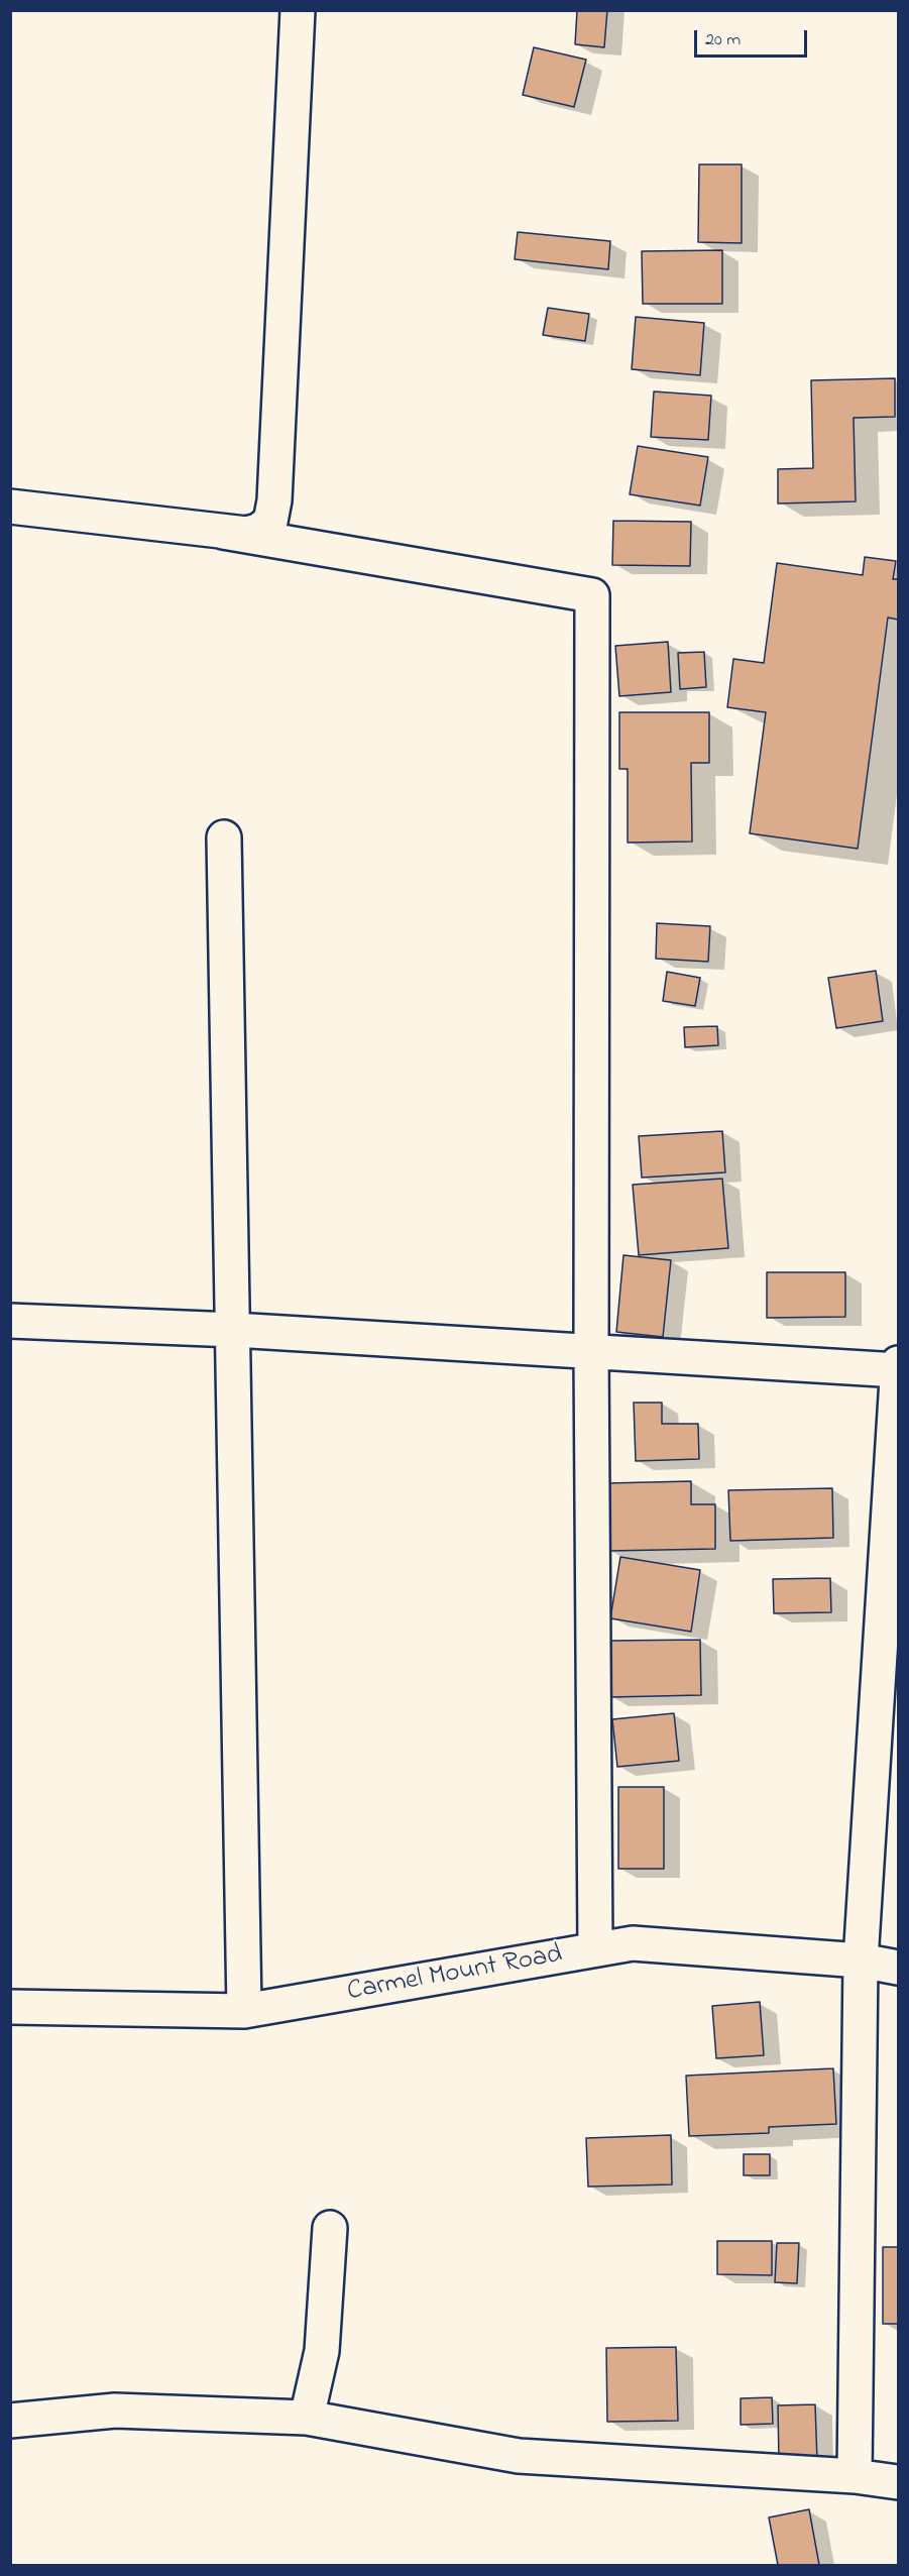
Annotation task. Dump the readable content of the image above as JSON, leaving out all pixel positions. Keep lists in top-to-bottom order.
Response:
{
  "streets": {
    "street": ["Carmel Mount Road"]
  },
  "scale_bar": "20 m"
}
